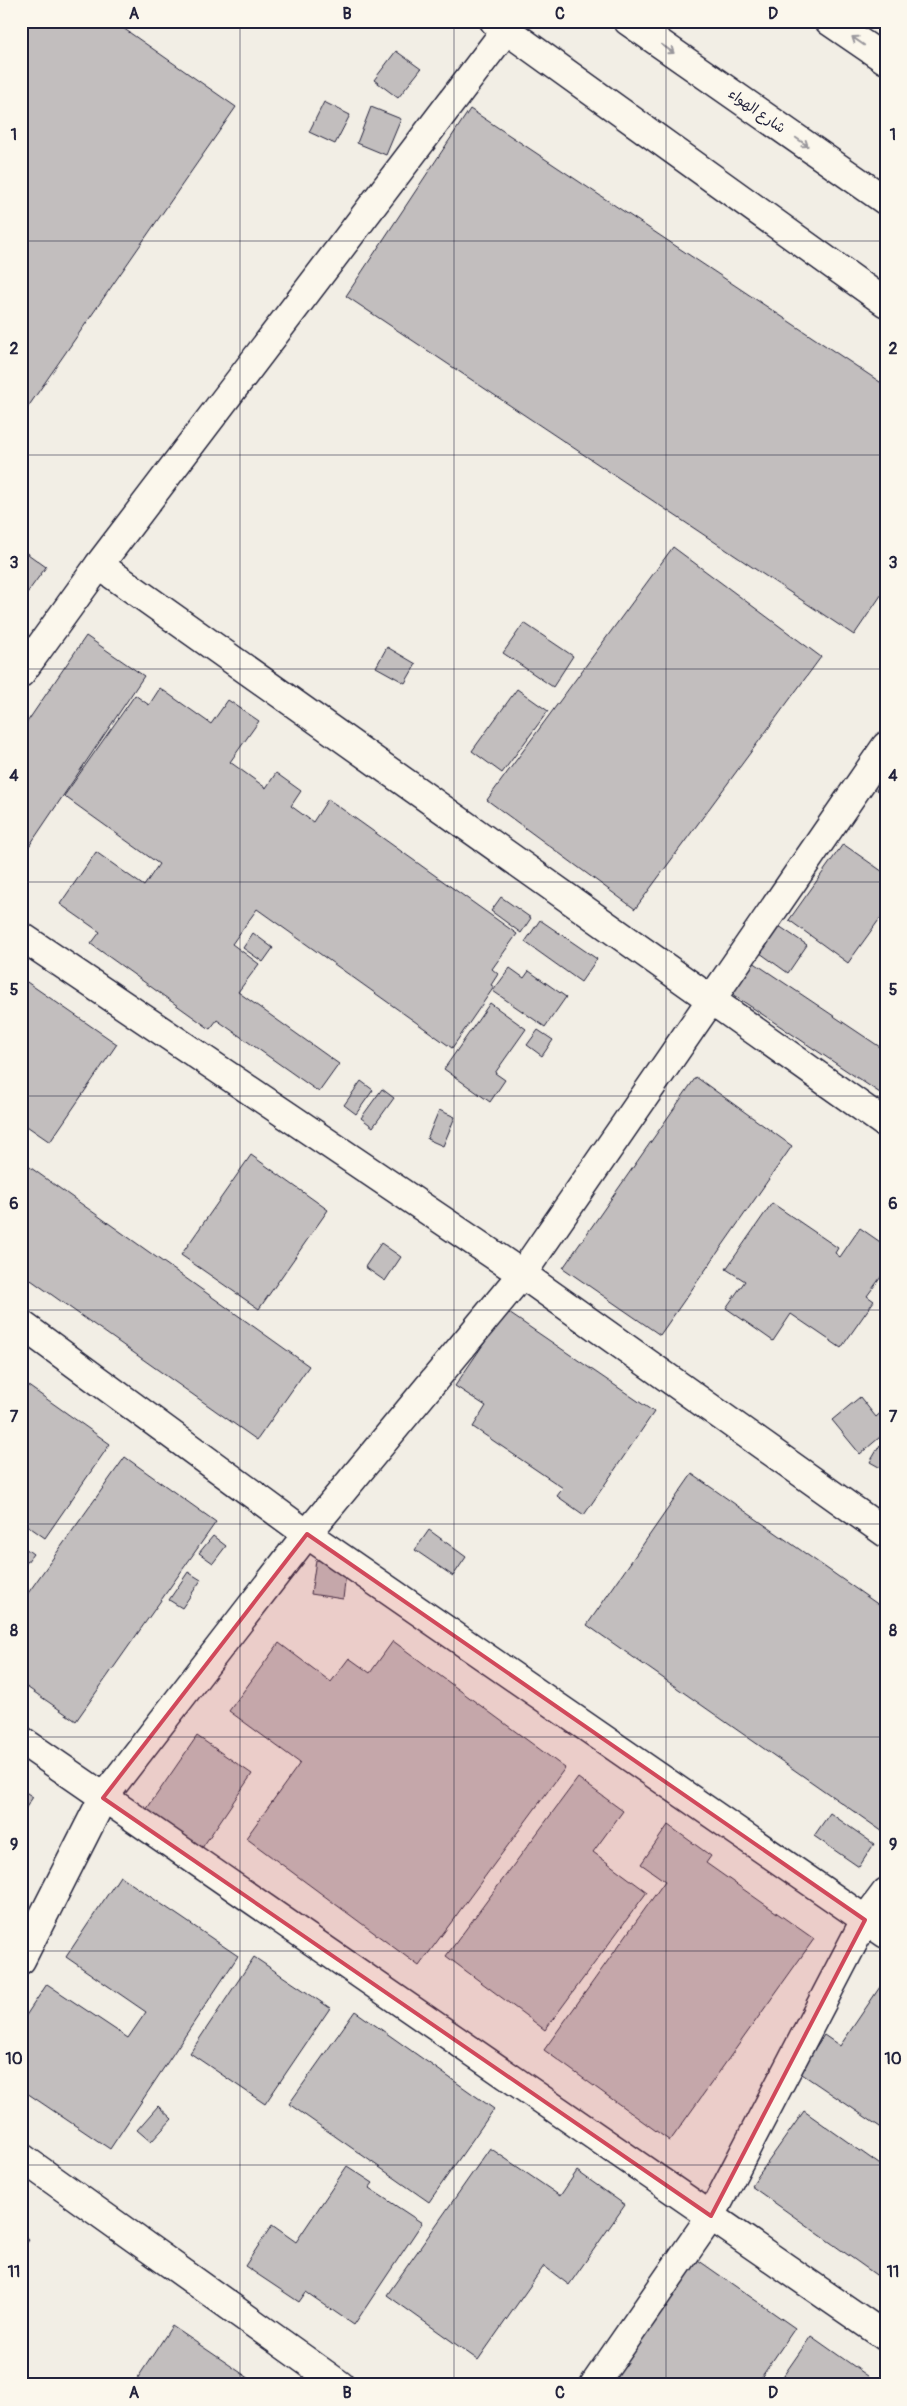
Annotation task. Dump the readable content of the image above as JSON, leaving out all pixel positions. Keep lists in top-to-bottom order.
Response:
{
  "streets": {
    "main road": ["شارع الهواء"]
  },
  "grid": {
    "columns": [
      "A",
      "B",
      "C",
      "D"
    ],
    "rows": [
      "1",
      "2",
      "3",
      "4",
      "5",
      "6",
      "7",
      "8",
      "9",
      "10",
      "11"
    ]
  }
}
